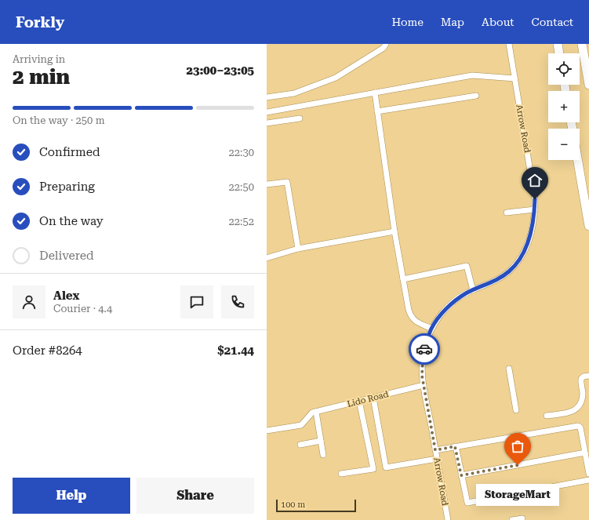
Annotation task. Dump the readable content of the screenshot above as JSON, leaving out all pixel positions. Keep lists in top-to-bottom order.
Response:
{
  "streets": {
    "street": ["Arrow Road", "Lido Road"]
  },
  "crossings": [
    ["Arrow Road", "Lido Road"]
  ],
  "places": ["StorageMart"],
  "scale_bar": "100 m",
  "page": {
    "header": "Forkly",
    "nav": [
      "Home",
      "Map",
      "About",
      "Contact"
    ],
    "heading": ["2 min", "Arriving in", "23:00–23:05"],
    "panel": [
      "Alex",
      "Courier · 4.4",
      "Order #8264",
      "$21.44"
    ],
    "map_buttons": ["+", "−"],
    "bar": "On the way · 250 m",
    "list": [
      ["Confirmed", "22:30"],
      ["Preparing", "22:50"],
      ["On the way", "22:52"],
      "Delivered"
    ],
    "buttons": ["Help", "Share"],
    "bubble": "StorageMart",
    "scale": "100 m"
  }
}
